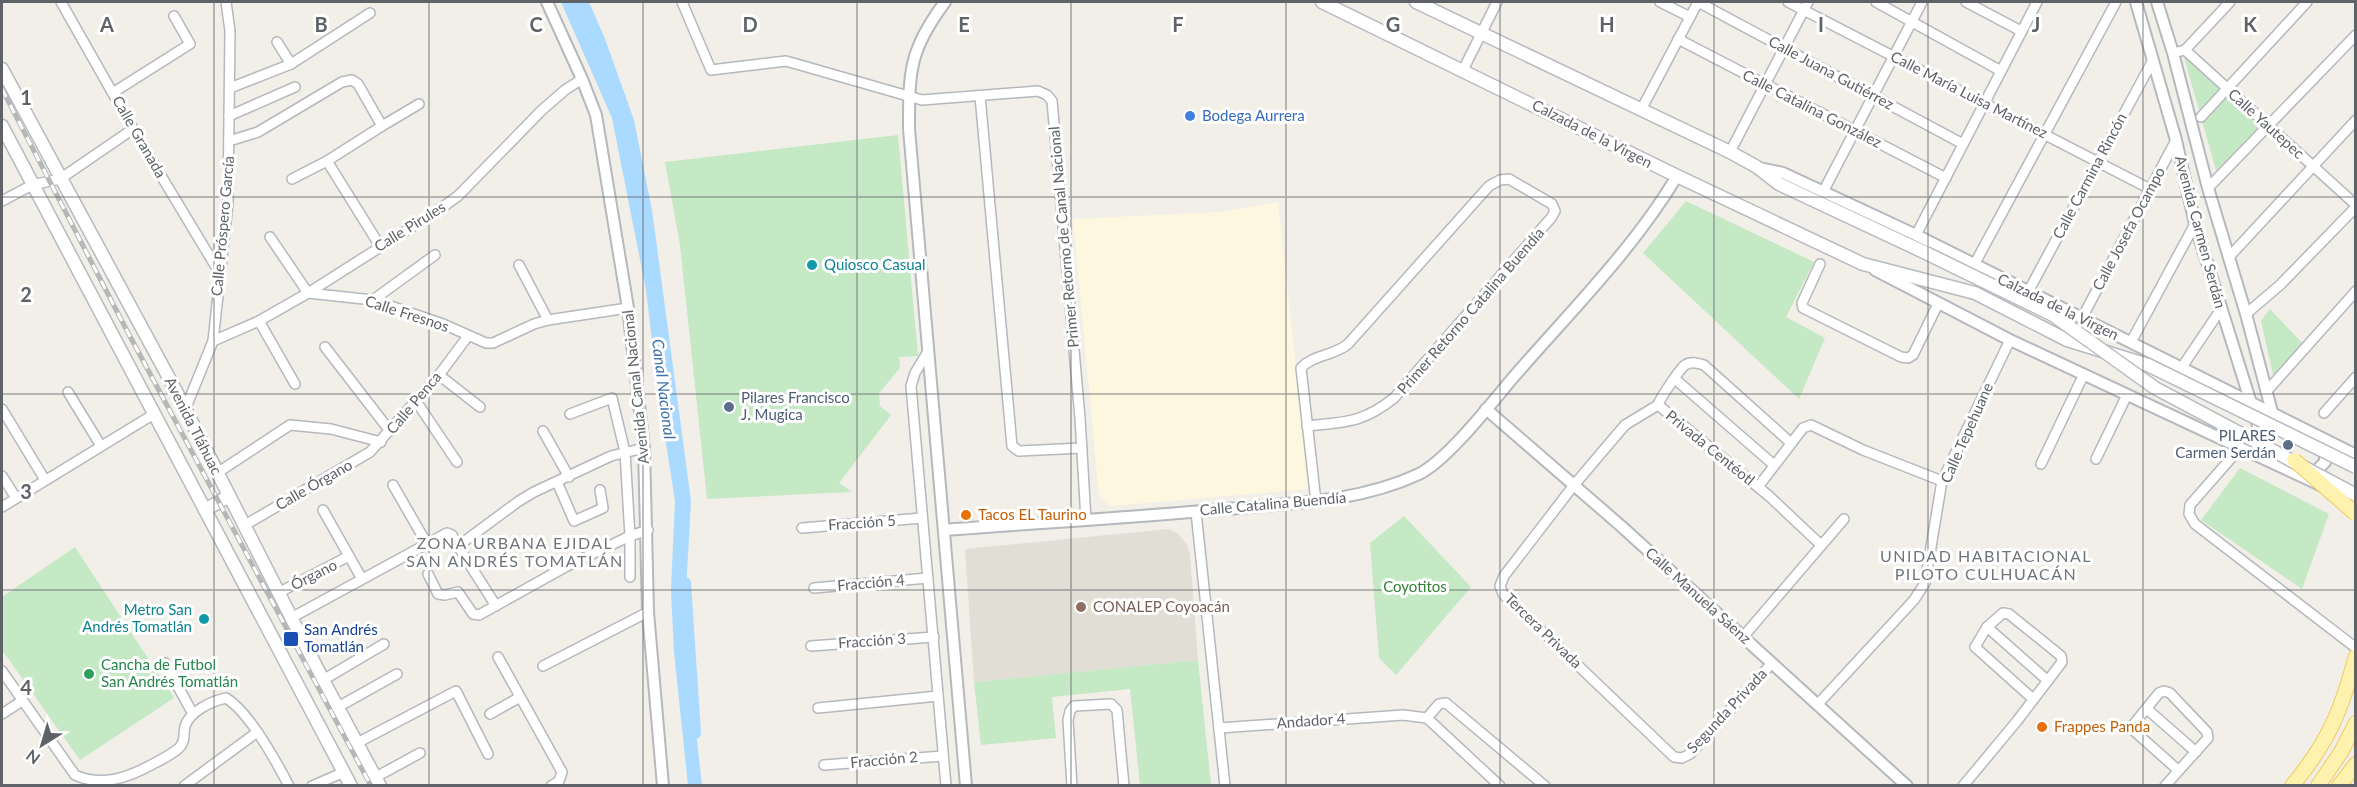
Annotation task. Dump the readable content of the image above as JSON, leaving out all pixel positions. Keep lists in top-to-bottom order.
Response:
{
  "streets": {
    "main road": ["Calzada de la Virgen", "Avenida Tláhuac"],
    "street": [
      "Calle Juana Gutiérrez",
      "Calle María Luisa Martínez",
      "Calle Catalina González",
      "Calle Yautepec",
      "Calle Granada",
      "Calle Carmina Rincón",
      "Calle Próspero García",
      "Calle Pirules",
      "Calle Josefa Ocampo",
      "Avenida Carmen Serdán",
      "Primer Retorno de Canal Nacional",
      "Primer Retorno Catalina Buendía",
      "Calle Fresnos",
      "Avenida Canal Nacional",
      "Calle Penca",
      "Calle Tepehuane",
      "Privada Centéotl",
      "Calle Órgano",
      "Calle Catalina Buendía",
      "Fracción 5",
      "Órgano",
      "Fracción 4",
      "Calle Manuela Sáenz",
      "Tercera Privada",
      "Fracción 3",
      "Segunda Privada",
      "Andador 4",
      "Fracción 2"
    ]
  },
  "crossings": [
    ["Calle María Luisa Martínez", "Calle Carmina Rincón"],
    ["Calle María Luisa Martínez", "Calle Josefa Ocampo"],
    ["Calzada de la Virgen", "Calle Carmina Rincón"],
    ["Calzada de la Virgen", "Calle Josefa Ocampo"],
    ["Calzada de la Virgen", "Avenida Carmen Serdán"],
    ["Calzada de la Virgen", "Calle Tepehuane"],
    ["Calzada de la Virgen", "Calle Catalina Buendía"],
    ["Calle Granada", "Calle Próspero García"],
    ["Calle Carmina Rincón", "Avenida Carmen Serdán"],
    ["Calle Próspero García", "Calle Pirules"],
    ["Calle Próspero García", "Avenida Tláhuac"],
    ["Calle Pirules", "Calle Fresnos"],
    ["Calle Pirules", "Avenida Canal Nacional"],
    ["Calle Josefa Ocampo", "Avenida Carmen Serdán"],
    ["Primer Retorno de Canal Nacional", "Calle Catalina Buendía"],
    ["Primer Retorno Catalina Buendía", "Calle Catalina Buendía"],
    ["Calle Fresnos", "Avenida Canal Nacional"],
    ["Calle Fresnos", "Calle Penca"],
    ["Calle Penca", "Avenida Tláhuac"],
    ["Calle Penca", "Calle Órgano"],
    ["Avenida Tláhuac", "Calle Órgano"],
    ["Avenida Tláhuac", "Órgano"],
    ["Calle Tepehuane", "Calle Manuela Sáenz"],
    ["Privada Centéotl", "Calle Manuela Sáenz"],
    ["Privada Centéotl", "Tercera Privada"],
    ["Calle Catalina Buendía", "Calle Manuela Sáenz"],
    ["Calle Manuela Sáenz", "Tercera Privada"],
    ["Calle Manuela Sáenz", "Segunda Privada"],
    ["Tercera Privada", "Segunda Privada"]
  ],
  "districts": ["ZONA URBANA EJIDAL SAN ANDRÉS TOMATLÁN", "UNIDAD HABITACIONAL PILOTO CULHUACÁN"],
  "water": ["Canal Nacional"],
  "parks": ["Coyotitos"],
  "places": {
    "other": [
      "Bodega Aurrera",
      "Quiosco Casual",
      "Pilares Francisco J. Mugica",
      "PILARES Carmen Serdán",
      "Tacos EL Taurino",
      "CONALEP Coyoacán",
      "Metro San Andrés Tomatlán",
      "Cancha de Futbol San Andrés Tomatlán",
      "Frappes Panda"
    ],
    "transit": ["San Andrés Tomatlán"]
  },
  "north": "bottom left",
  "grid": {
    "columns": [
      "A",
      "B",
      "C",
      "D",
      "E",
      "F",
      "G",
      "H",
      "I",
      "J",
      "K"
    ],
    "rows": [
      "1",
      "2",
      "3",
      "4"
    ]
  }
}
